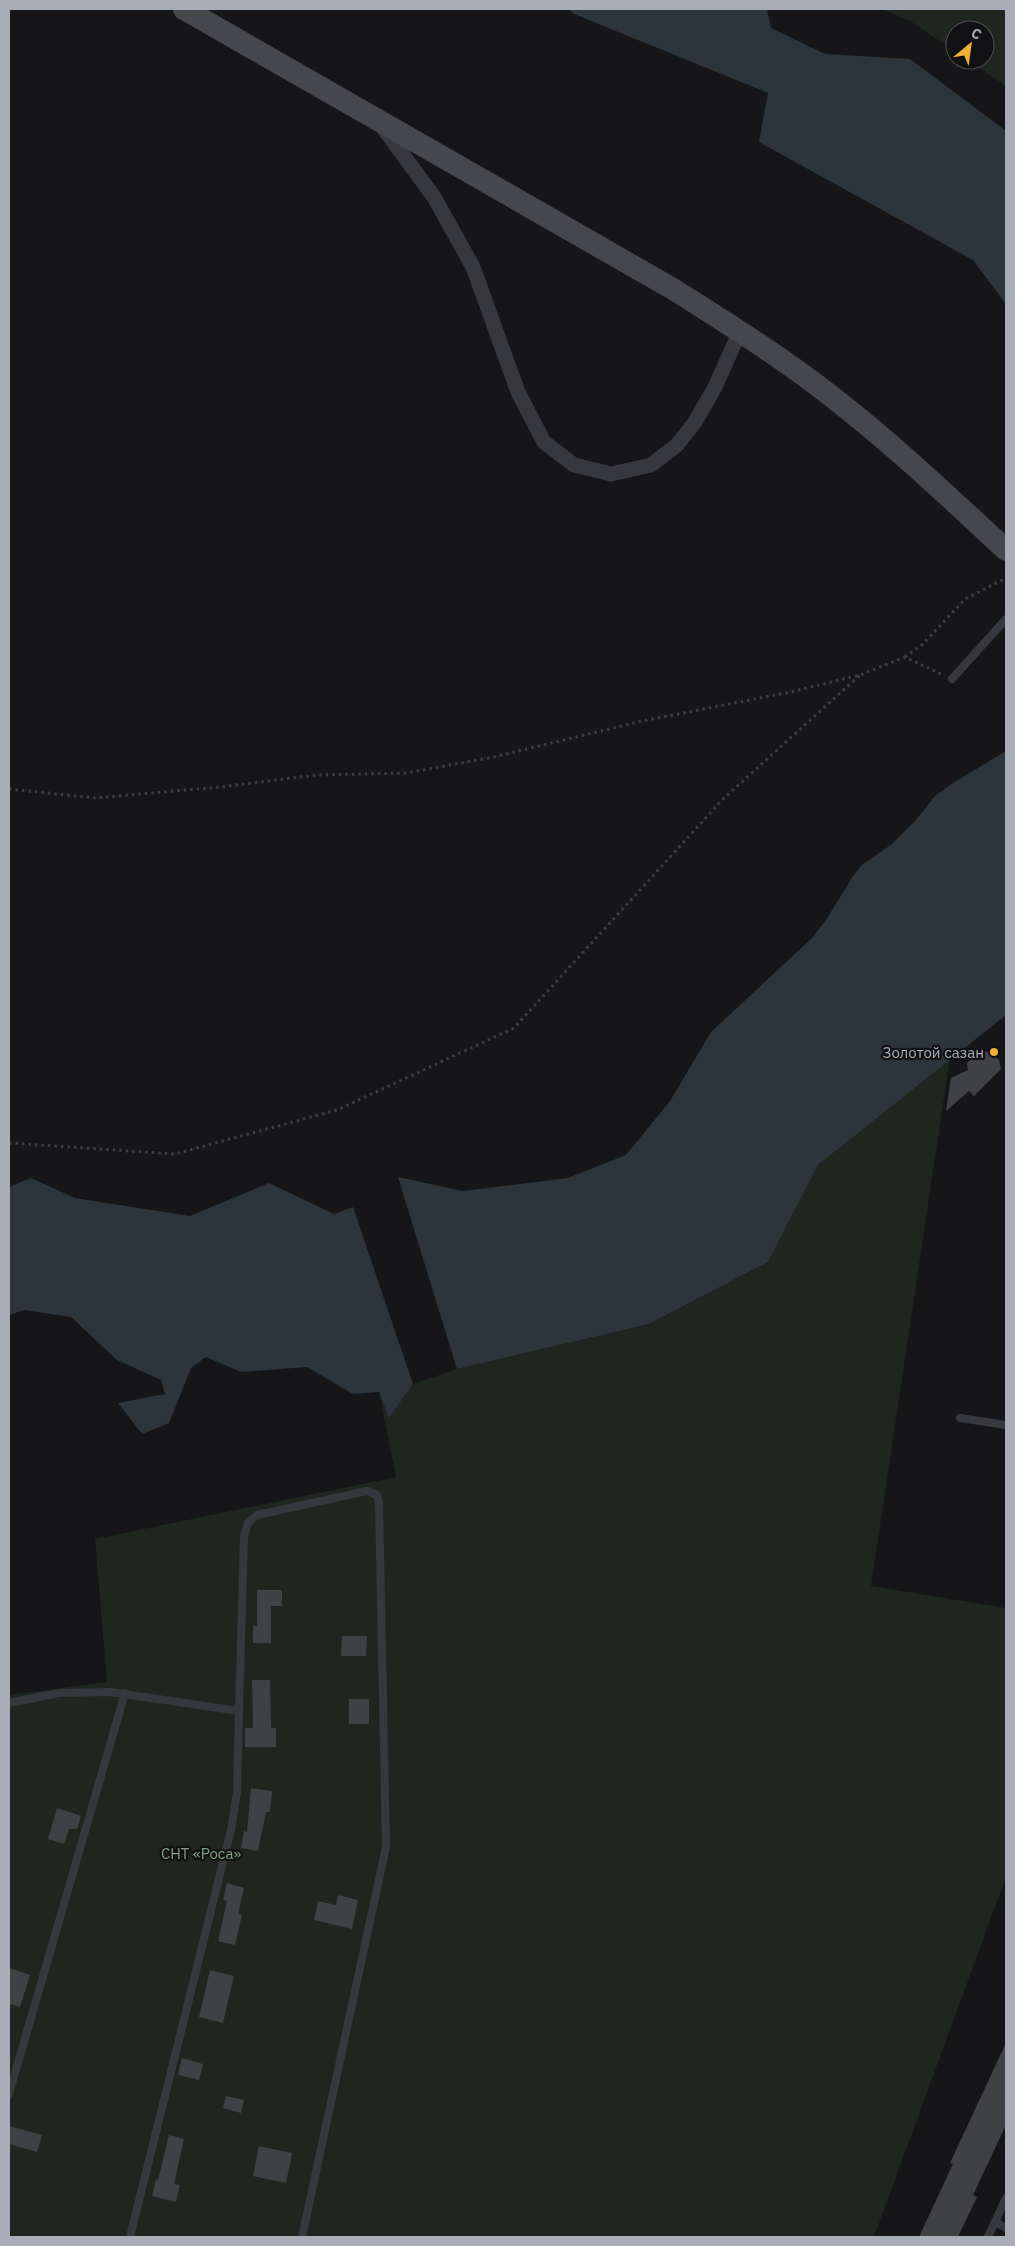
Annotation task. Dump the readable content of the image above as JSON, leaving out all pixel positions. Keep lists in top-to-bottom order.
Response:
{
  "parks": ["СНТ «Роса»"],
  "places": ["Золотой сазан"],
  "north": "top right"
}
